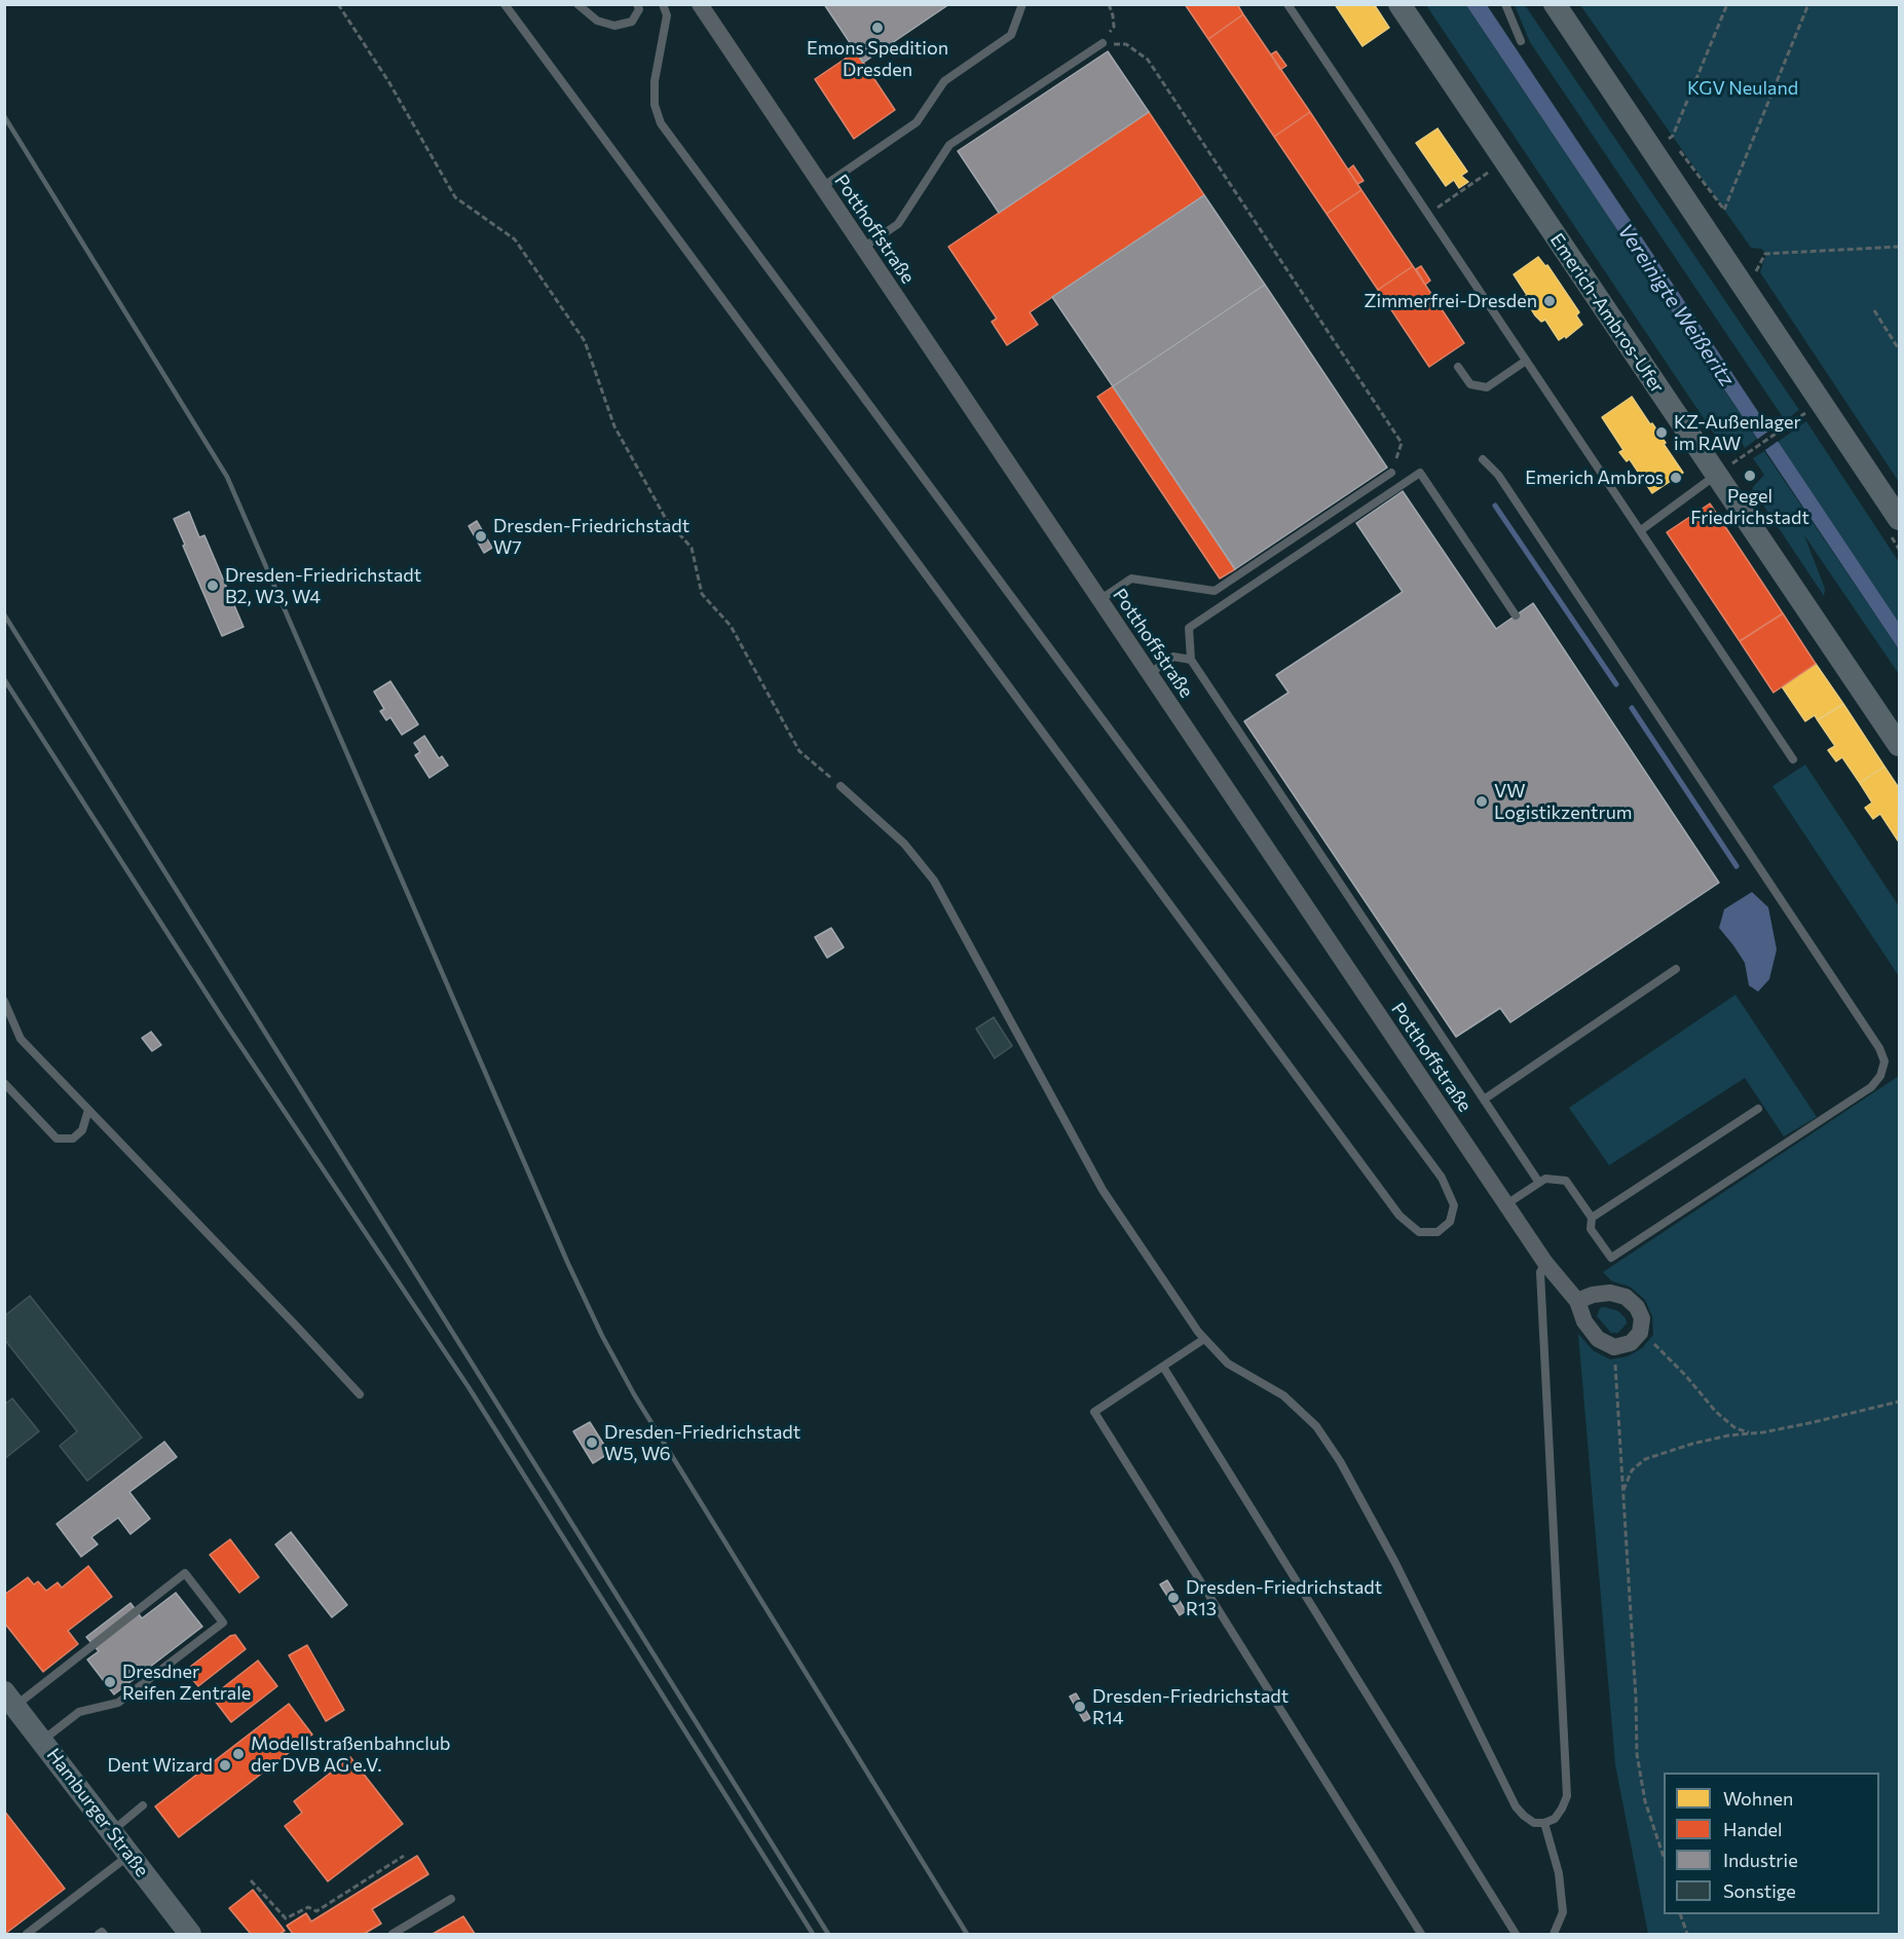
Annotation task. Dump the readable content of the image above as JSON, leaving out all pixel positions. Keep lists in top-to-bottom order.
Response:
{
  "streets": {
    "main road": ["Emerich-Ambros-Ufer", "Hamburger Straße"],
    "street": ["Potthoffstraße"]
  },
  "water": ["Vereinigte Weißeritz"],
  "parks": ["KGV Neuland"],
  "places": [
    "Emons Spedition Dresden",
    "Zimmerfrei-Dresden",
    "KZ-Außenlager im RAW",
    "Pegel Friedrichstadt",
    "Emerich Ambros",
    "Dresden-Friedrichstadt W7",
    "Dresden-Friedrichstadt B2, W3, W4",
    "VW Logistikzentrum",
    "Dresden-Friedrichstadt W5, W6",
    "Dresden-Friedrichstadt R13",
    "Dresdner Reifen Zentrale",
    "Dresden-Friedrichstadt R14",
    "Modellstraßenbahnclub der DVB AG e.V.",
    "Dent Wizard"
  ],
  "legend": [
    "Wohnen",
    "Handel",
    "Industrie",
    "Sonstige"
  ]
}
